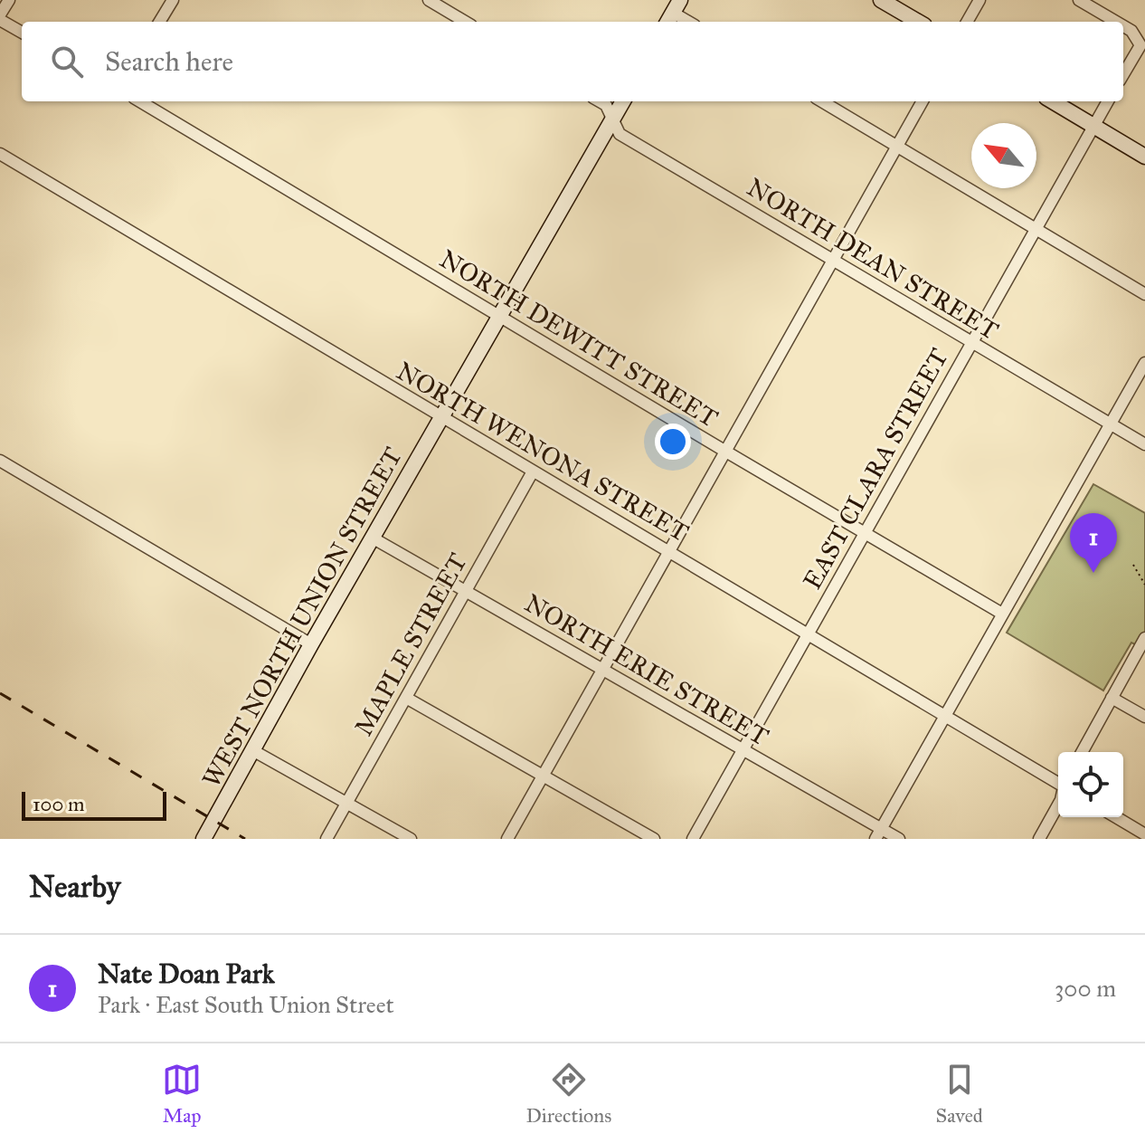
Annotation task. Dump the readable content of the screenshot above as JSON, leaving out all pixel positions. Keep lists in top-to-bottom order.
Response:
{
  "streets": {
    "street": [
      "NORTH DEAN STREET",
      "NORTH DEWITT STREET",
      "NORTH WENONA STREET",
      "EAST CLARA STREET",
      "WEST NORTH UNION STREET",
      "MAPLE STREET",
      "NORTH ERIE STREET"
    ]
  },
  "crossings": [
    ["NORTH DEAN STREET", "EAST CLARA STREET"],
    ["NORTH DEAN STREET", "WEST NORTH UNION STREET"],
    ["NORTH DEWITT STREET", "EAST CLARA STREET"],
    ["NORTH DEWITT STREET", "WEST NORTH UNION STREET"],
    ["NORTH WENONA STREET", "EAST CLARA STREET"],
    ["NORTH WENONA STREET", "WEST NORTH UNION STREET"],
    ["NORTH WENONA STREET", "MAPLE STREET"],
    ["EAST CLARA STREET", "NORTH ERIE STREET"],
    ["WEST NORTH UNION STREET", "NORTH ERIE STREET"],
    ["MAPLE STREET", "NORTH ERIE STREET"]
  ],
  "scale_bar": "100 m",
  "north": "top left",
  "page": {
    "search": "Search here",
    "pins": "1",
    "scale": "100 m",
    "heading": "Nearby",
    "list": [
      {
        "mark": "1",
        "name": "Nate Doan Park",
        "note": "Park · East South Union Street",
        "value": "300 m"
      }
    ],
    "nav": ["Map", "Directions", "Saved"]
  }
}
